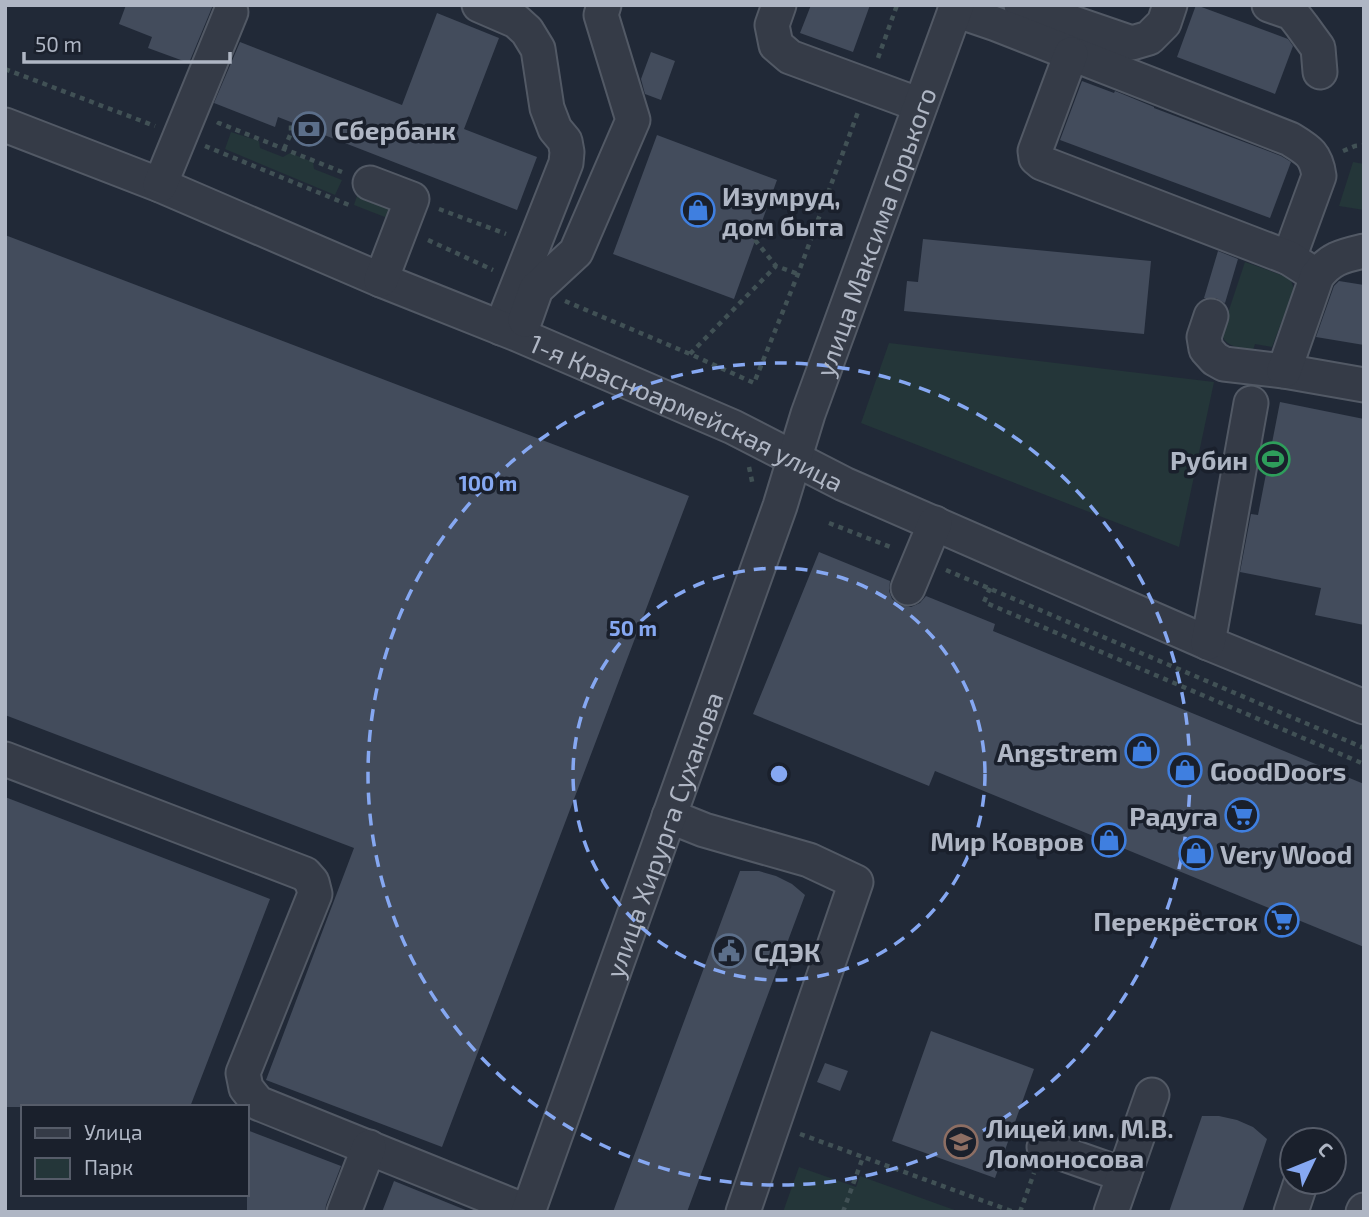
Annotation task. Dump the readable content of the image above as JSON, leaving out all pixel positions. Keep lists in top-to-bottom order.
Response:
{
  "streets": {
    "street": ["улица Максима Горького", "1-я Красноармейская улица", "улица Хирурга Суханова"]
  },
  "crossings": [
    ["улица Максима Горького", "1-я Красноармейская улица"],
    ["улица Максима Горького", "улица Хирурга Суханова"],
    ["1-я Красноармейская улица", "улица Хирурга Суханова"]
  ],
  "places": {
    "bank": ["Сбербанк"],
    "shop": [
      "Изумруд, дом быта",
      "Angstrem",
      "GoodDoors",
      "Мир Ковров",
      "Very Wood"
    ],
    "sports": ["Рубин"],
    "supermarket": ["Радуга", "Перекрёсток"],
    "public building": ["СДЭК"],
    "school or university": ["Лицей им. М.В. Ломоносова"]
  },
  "legend": ["Улица", "Парк"],
  "scale_bar": "50 m",
  "north": "top right",
  "rings": ["100 m", "50 m"]
}
